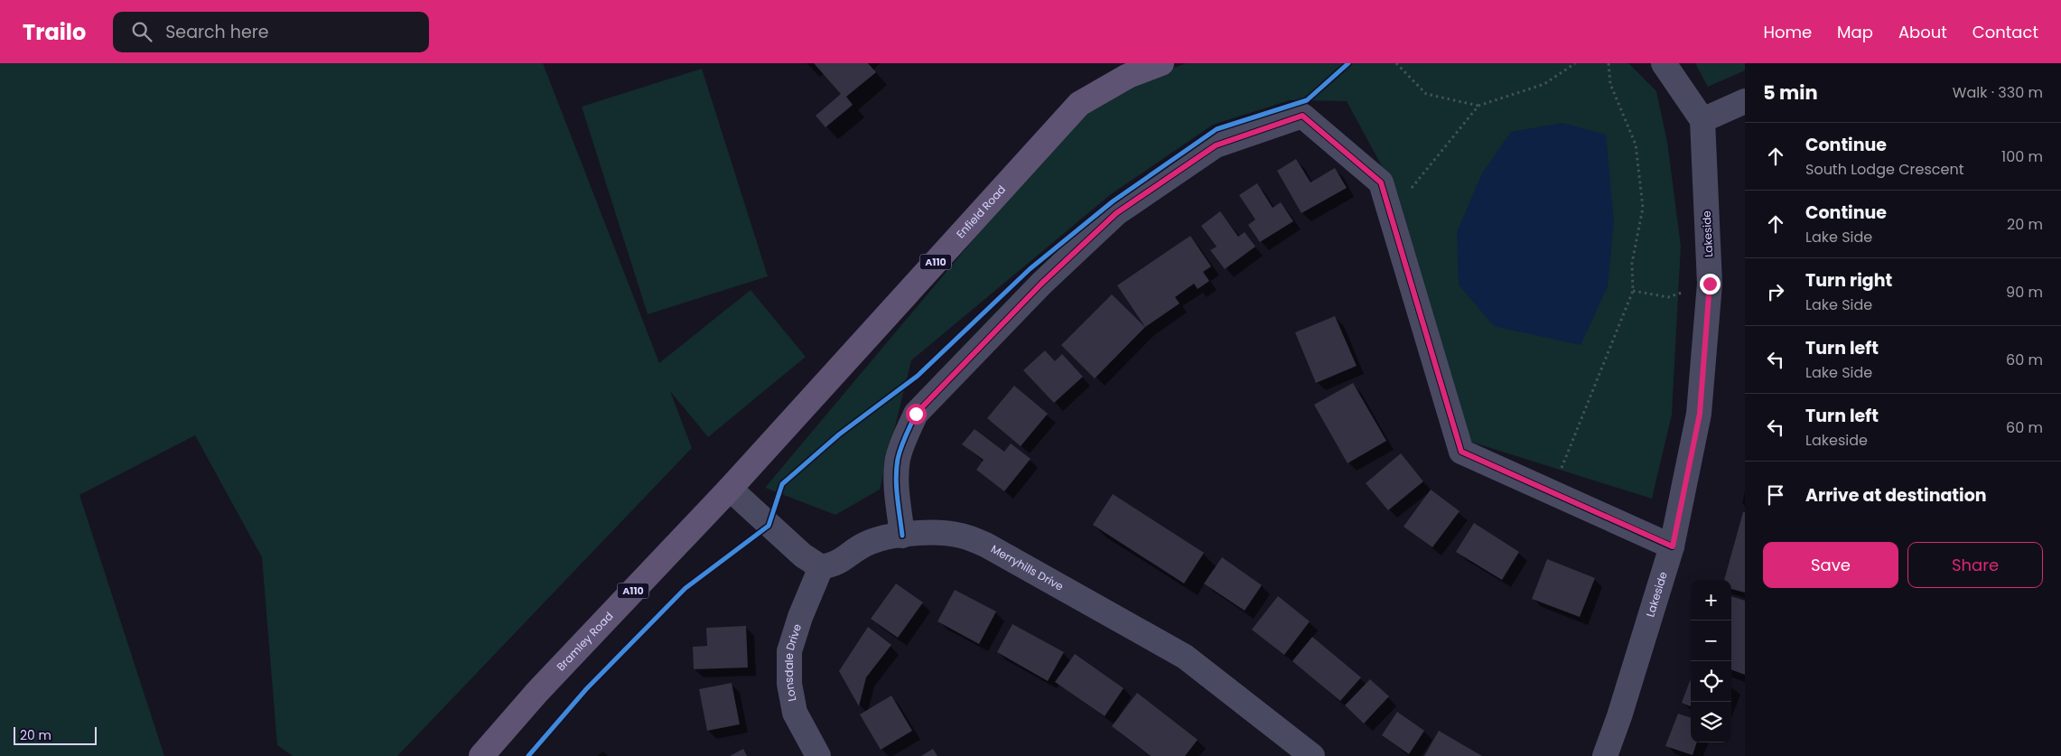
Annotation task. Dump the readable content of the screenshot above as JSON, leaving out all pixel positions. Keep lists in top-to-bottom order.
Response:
{
  "streets": {
    "main road": ["Enfield Road", "A110", "Bramley Road"],
    "street": ["Lakeside", "Merryhills Drive", "Lonsdale Drive"]
  },
  "crossings": [
    ["Enfield Road", "Bramley Road"],
    ["Merryhills Drive", "Lonsdale Drive"]
  ],
  "scale_bar": "20 m",
  "page": {
    "header": "Trailo",
    "search": "Search here",
    "nav": [
      "Home",
      "Map",
      "About",
      "Contact"
    ],
    "heading": ["5 min", "Walk · 330 m"],
    "list": [
      ["Continue", "South Lodge Crescent", "100 m"],
      ["Continue", "Lake Side", "20 m"],
      ["Turn right", "Lake Side", "90 m"],
      ["Turn left", "Lake Side", "60 m"],
      ["Turn left", "Lakeside", "60 m"],
      "Arrive at destination"
    ],
    "buttons": ["Save", "Share"],
    "map_buttons": ["+", "−"],
    "scale": "20 m"
  }
}
